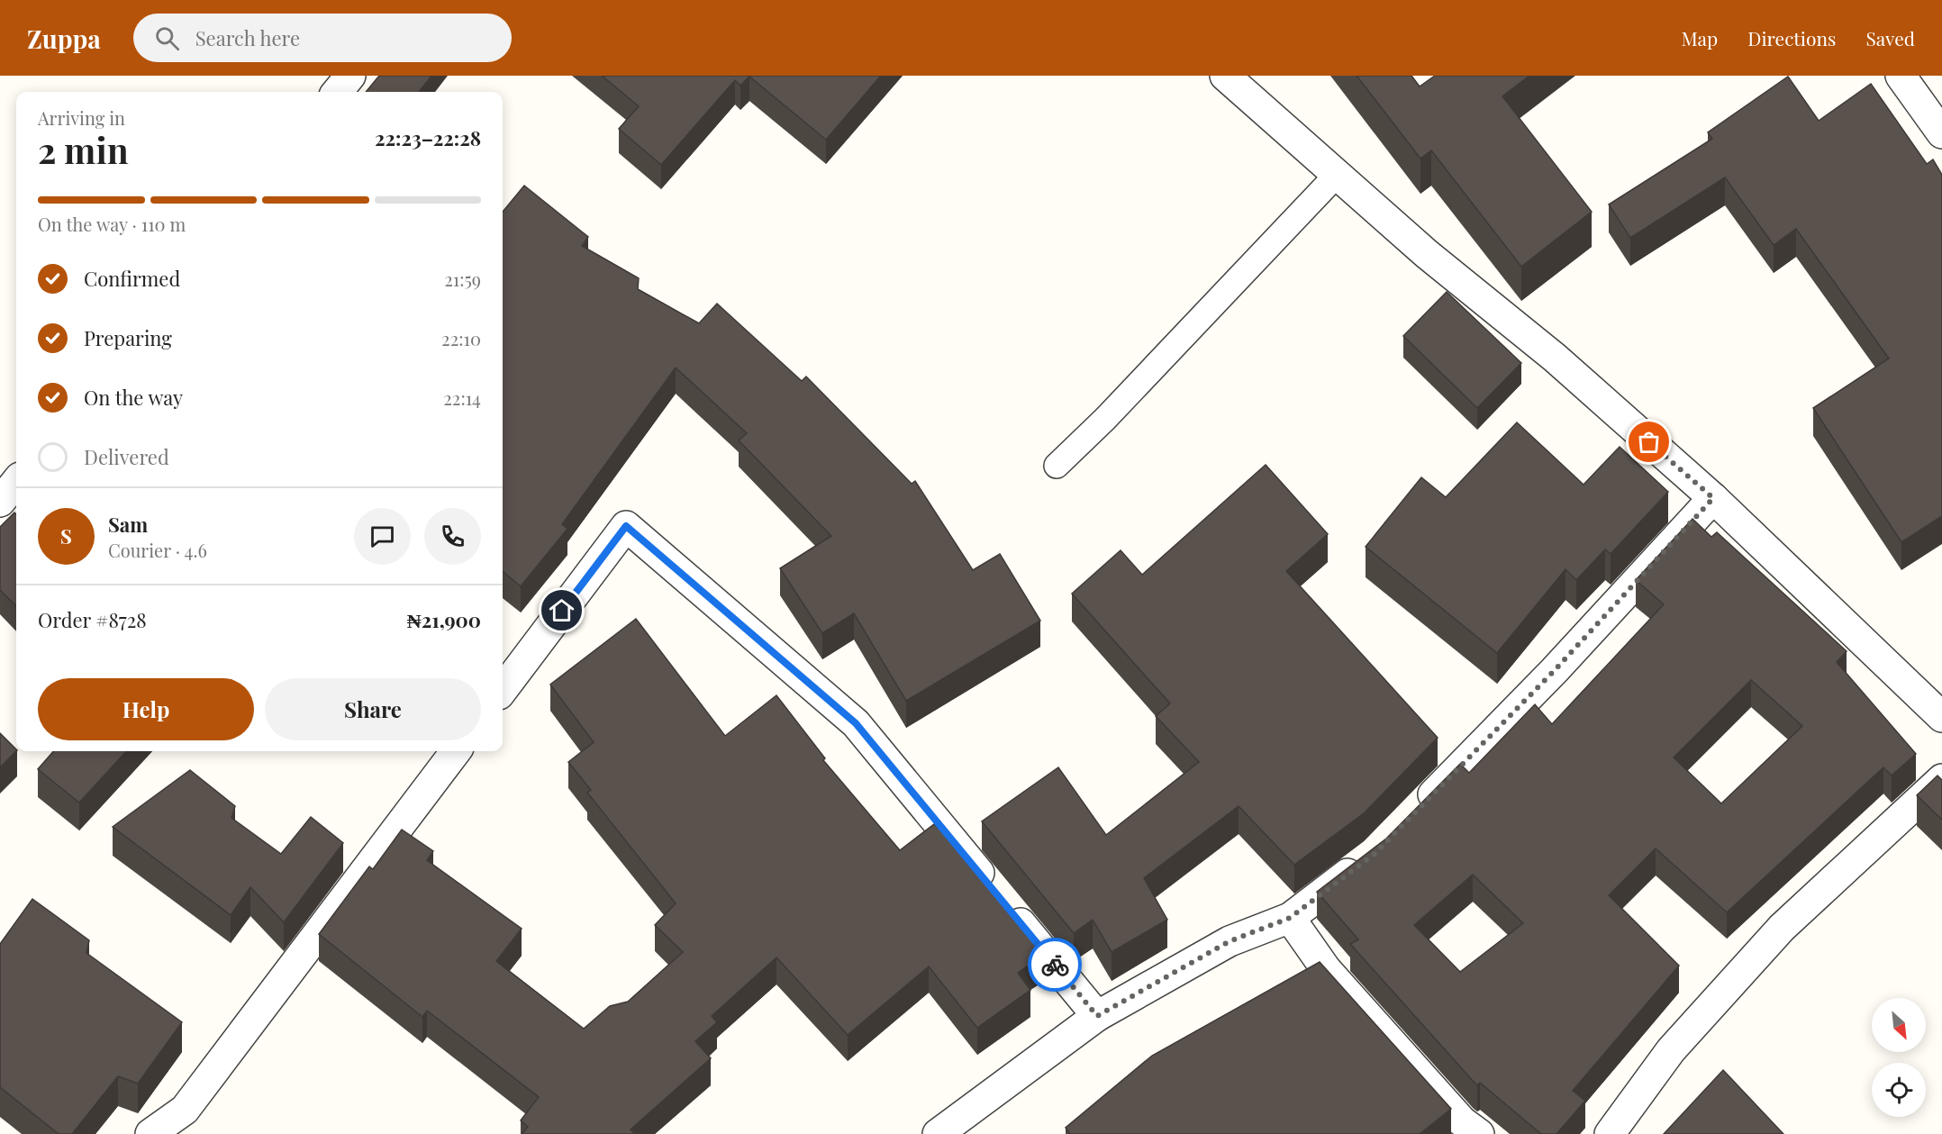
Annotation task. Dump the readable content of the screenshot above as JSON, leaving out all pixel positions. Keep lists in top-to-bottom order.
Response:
{
  "north": "bottom right",
  "page": {
    "header": "Zuppa",
    "search": "Search here",
    "nav": ["Map", "Directions", "Saved"],
    "heading": ["2 min", "Arriving in", "22:23–22:28"],
    "panel": [
      "Sam",
      "Courier · 4.6",
      "Order #8728",
      "₦21,900"
    ],
    "bar": "On the way · 110 m",
    "list": [
      ["Confirmed", "21:59"],
      ["Preparing", "22:10"],
      ["On the way", "22:14"],
      "Delivered"
    ],
    "round": "S",
    "buttons": ["Help", "Share"]
  }
}
